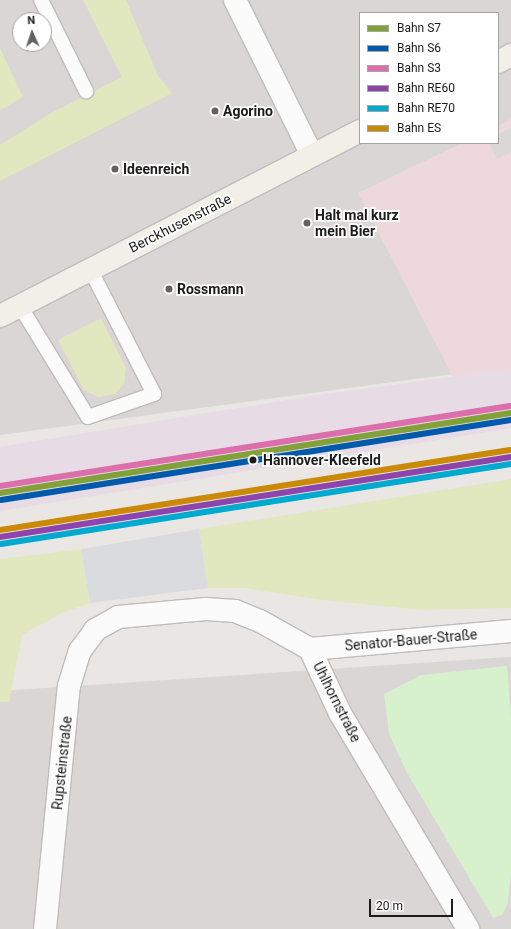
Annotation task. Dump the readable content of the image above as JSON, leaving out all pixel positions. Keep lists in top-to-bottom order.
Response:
{
  "streets": {
    "street": [
      "Berckhusenstraße",
      "Senator-Bauer-Straße",
      "Uhlhornstraße",
      "Rupsteinstraße"
    ]
  },
  "crossings": [
    ["Senator-Bauer-Straße", "Uhlhornstraße"],
    ["Uhlhornstraße", "Rupsteinstraße"]
  ],
  "places": [
    "Agorino",
    "Ideenreich",
    "Halt mal kurz mein Bier",
    "Rossmann",
    "Hannover-Kleefeld"
  ],
  "lines": [
    "rail line S3",
    "rail line S7",
    "rail line S6",
    "rail line ES",
    "rail line RE60",
    "rail line RE70"
  ],
  "legend": [
    "Bahn S7",
    "Bahn S6",
    "Bahn S3",
    "Bahn RE60",
    "Bahn RE70",
    "Bahn ES"
  ],
  "scale_bar": "20 m",
  "north": "top"
}
